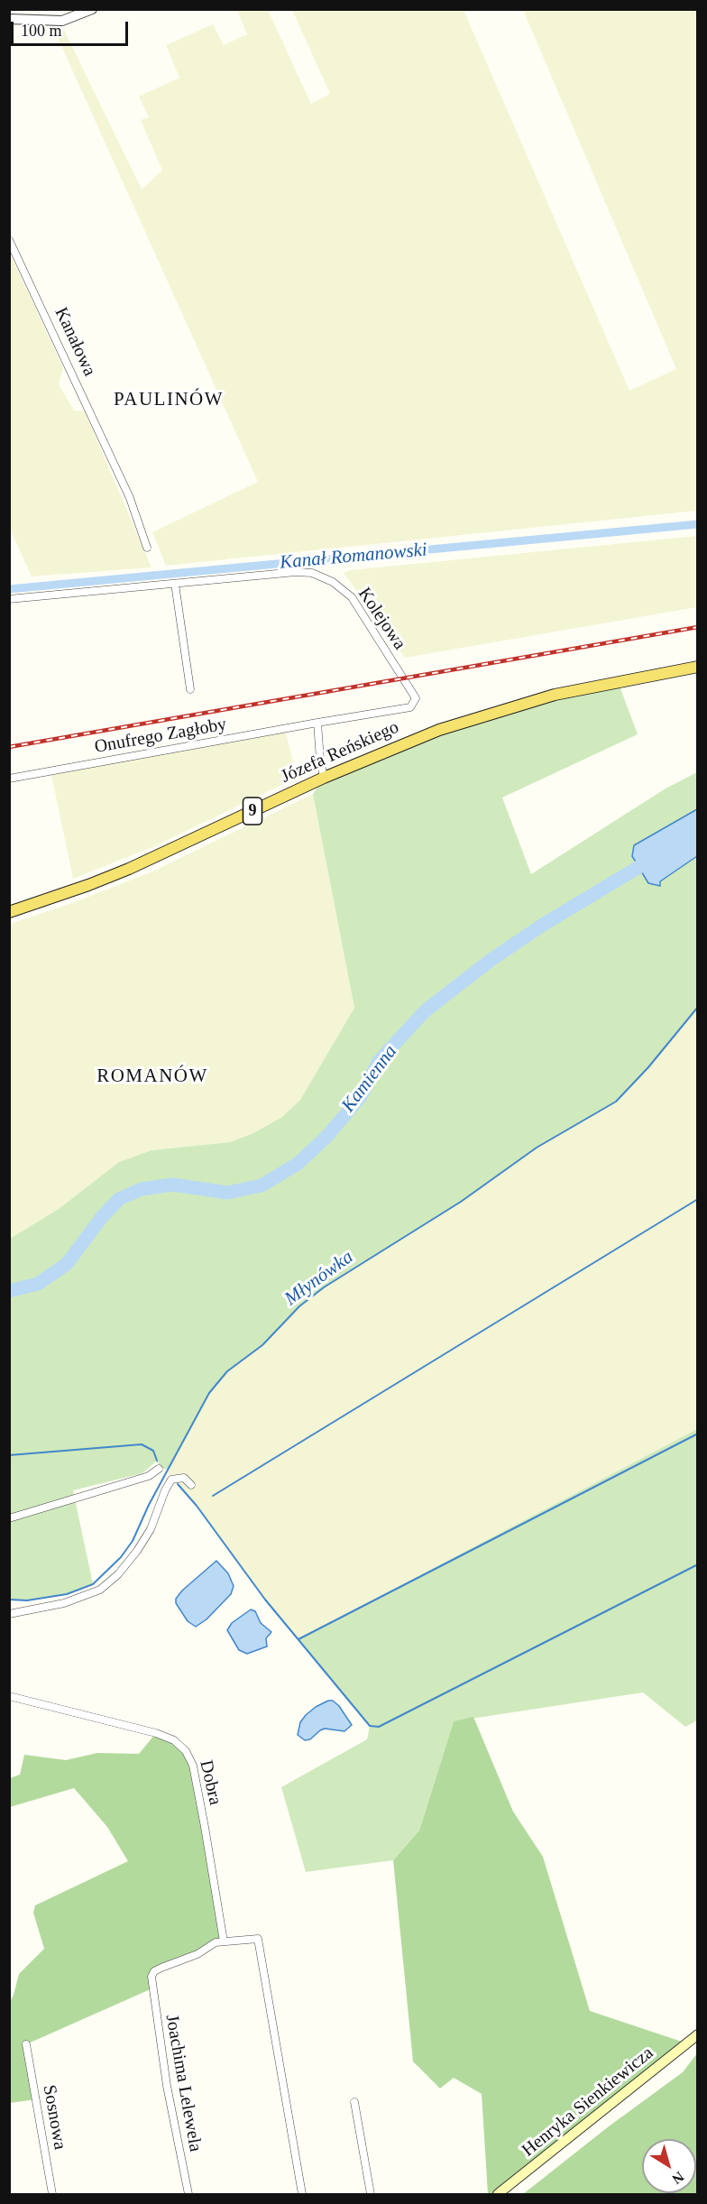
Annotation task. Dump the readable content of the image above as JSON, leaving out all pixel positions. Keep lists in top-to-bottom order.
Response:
{
  "streets": {
    "main road": ["Józefa Reńskiego", "9", "Henryka Sienkiewicza"],
    "street": [
      "Kanałowa",
      "Kolejowa",
      "Onufrego Zagłoby",
      "Dobra",
      "Joachima Lelewela",
      "Sosnowa"
    ]
  },
  "crossings": [
    ["Kolejowa", "Onufrego Zagłoby"],
    ["Dobra", "Joachima Lelewela"]
  ],
  "districts": ["PAULINÓW", "ROMANÓW"],
  "water": ["Kanał Romanowski", "Kamienna", "Młynówka"],
  "scale_bar": "100 m",
  "north": "bottom right"
}
